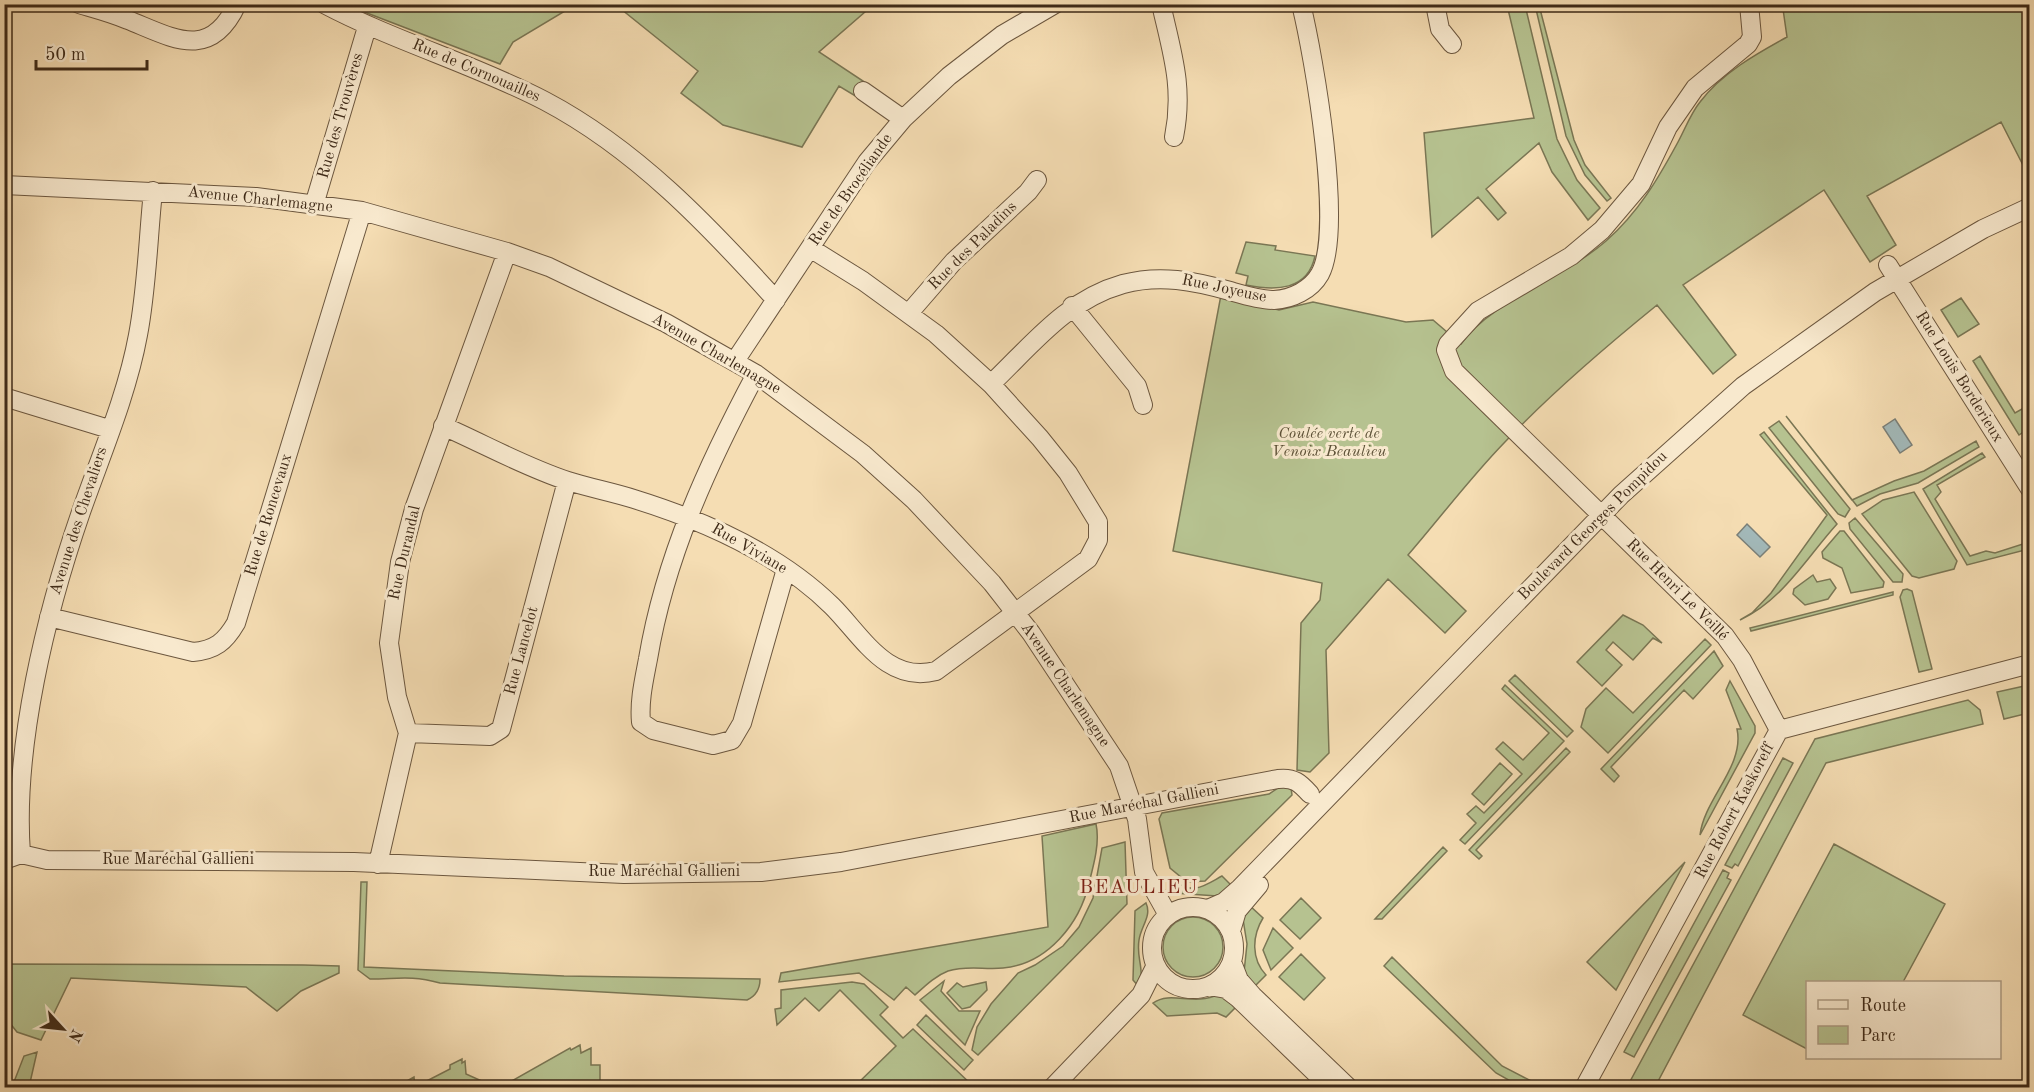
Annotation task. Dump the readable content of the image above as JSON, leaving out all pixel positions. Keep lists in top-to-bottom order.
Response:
{
  "streets": {
    "street": [
      "Rue de Cornouailles",
      "Rue des Trouvères",
      "Rue de Brocéliande",
      "Avenue Charlemagne",
      "Rue des Paladins",
      "Rue Joyeuse",
      "Rue Louis Borderieux",
      "Rue de Roncevaux",
      "Avenue des Chevaliers",
      "Boulevard Georges Pompidou",
      "Rue Viviane",
      "Rue Durandal",
      "Rue Henri Le Veillé",
      "Rue Lancelot",
      "Rue Maréchal Gallieni",
      "Rue Robert Kaskoreff"
    ]
  },
  "crossings": [
    ["Rue de Cornouailles", "Rue des Trouvères"],
    ["Rue de Cornouailles", "Rue de Brocéliande"],
    ["Rue des Trouvères", "Avenue Charlemagne"],
    ["Rue de Brocéliande", "Avenue Charlemagne"],
    ["Rue de Brocéliande", "Rue Viviane"],
    ["Avenue Charlemagne", "Rue de Roncevaux"],
    ["Avenue Charlemagne", "Avenue des Chevaliers"],
    ["Avenue Charlemagne", "Boulevard Georges Pompidou"],
    ["Avenue Charlemagne", "Rue Viviane"],
    ["Avenue Charlemagne", "Rue Durandal"],
    ["Avenue Charlemagne", "Rue Maréchal Gallieni"],
    ["Rue des Paladins", "Rue Viviane"],
    ["Rue Joyeuse", "Rue Viviane"],
    ["Rue Louis Borderieux", "Boulevard Georges Pompidou"],
    ["Rue de Roncevaux", "Avenue des Chevaliers"],
    ["Avenue des Chevaliers", "Rue Maréchal Gallieni"],
    ["Boulevard Georges Pompidou", "Rue Henri Le Veillé"],
    ["Rue Viviane", "Rue Durandal"],
    ["Rue Viviane", "Rue Lancelot"],
    ["Rue Durandal", "Rue Lancelot"],
    ["Rue Durandal", "Rue Maréchal Gallieni"],
    ["Rue Henri Le Veillé", "Rue Robert Kaskoreff"]
  ],
  "districts": ["BEAULIEU"],
  "parks": ["Coulée verte de Venoix Beaulieu"],
  "legend": ["Route", "Parc"],
  "scale_bar": "50 m",
  "north": "bottom right"
}
